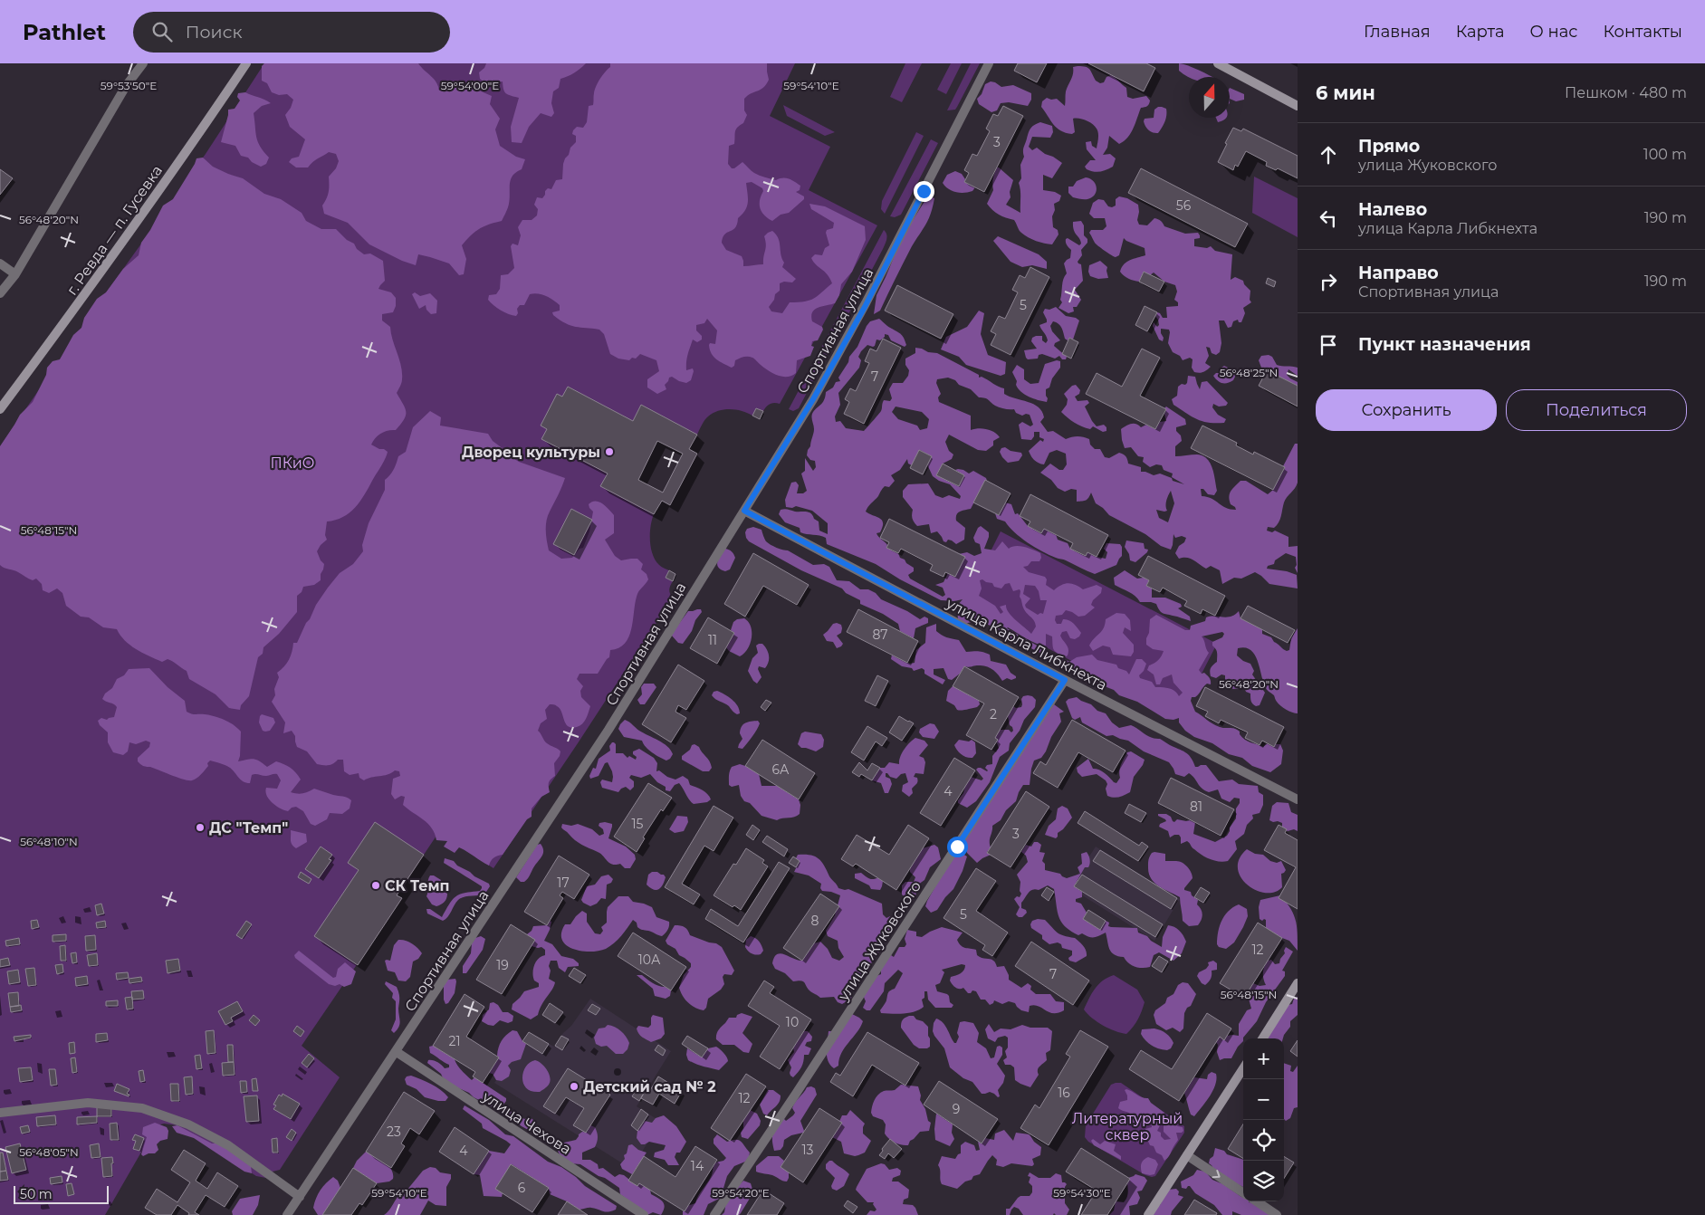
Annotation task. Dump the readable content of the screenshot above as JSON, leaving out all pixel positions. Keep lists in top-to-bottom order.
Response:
{
  "streets": {
    "street": [
      "г. Ревда — п. Гусевка",
      "Спортивная улица",
      "улица Карла Либкнехта",
      "улица Жуковского",
      "улица Чехова"
    ]
  },
  "crossings": [
    ["Спортивная улица", "улица Карла Либкнехта"],
    ["Спортивная улица", "улица Чехова"],
    ["улица Карла Либкнехта", "улица Жуковского"]
  ],
  "parks": ["ПКиО", "Литературный сквер"],
  "places": [
    "Дворец культуры",
    "ДС \"Темп\"",
    "СК Темп",
    "Детский сад № 2"
  ],
  "house_numbers": [
    "3",
    "56",
    "5",
    "7",
    "87",
    "11",
    "2",
    "6А",
    "4",
    "81",
    "15",
    "3",
    "17",
    "5",
    "8",
    "12",
    "10А",
    "19",
    "7",
    "10",
    "21",
    "16",
    "12",
    "9",
    "23",
    "13",
    "4",
    "14",
    "6"
  ],
  "scale_bar": "50 m",
  "north": "top",
  "page": {
    "header": "Pathlet",
    "search": "Поиск",
    "nav": [
      "Главная",
      "Карта",
      "О нас",
      "Контакты"
    ],
    "heading": ["6 мин", "Пешком · 480 m"],
    "list": [
      ["Прямо", "улица Жуковского", "100 m"],
      ["Налево", "улица Карла Либкнехта", "190 m"],
      ["Направо", "Спортивная улица", "190 m"],
      "Пункт назначения"
    ],
    "buttons": ["Сохранить", "Поделиться"],
    "map_buttons": ["+", "−"],
    "scale": "50 m"
  },
  "coordinates": [
    "59°53'50\"E",
    "59°54'00\"E",
    "59°54'10\"E",
    "56°48'20\"N",
    "56°48'25\"N",
    "56°48'15\"N",
    "56°48'10\"N",
    "56°48'05\"N",
    "59°54'20\"E",
    "59°54'30\"E"
  ]
}
